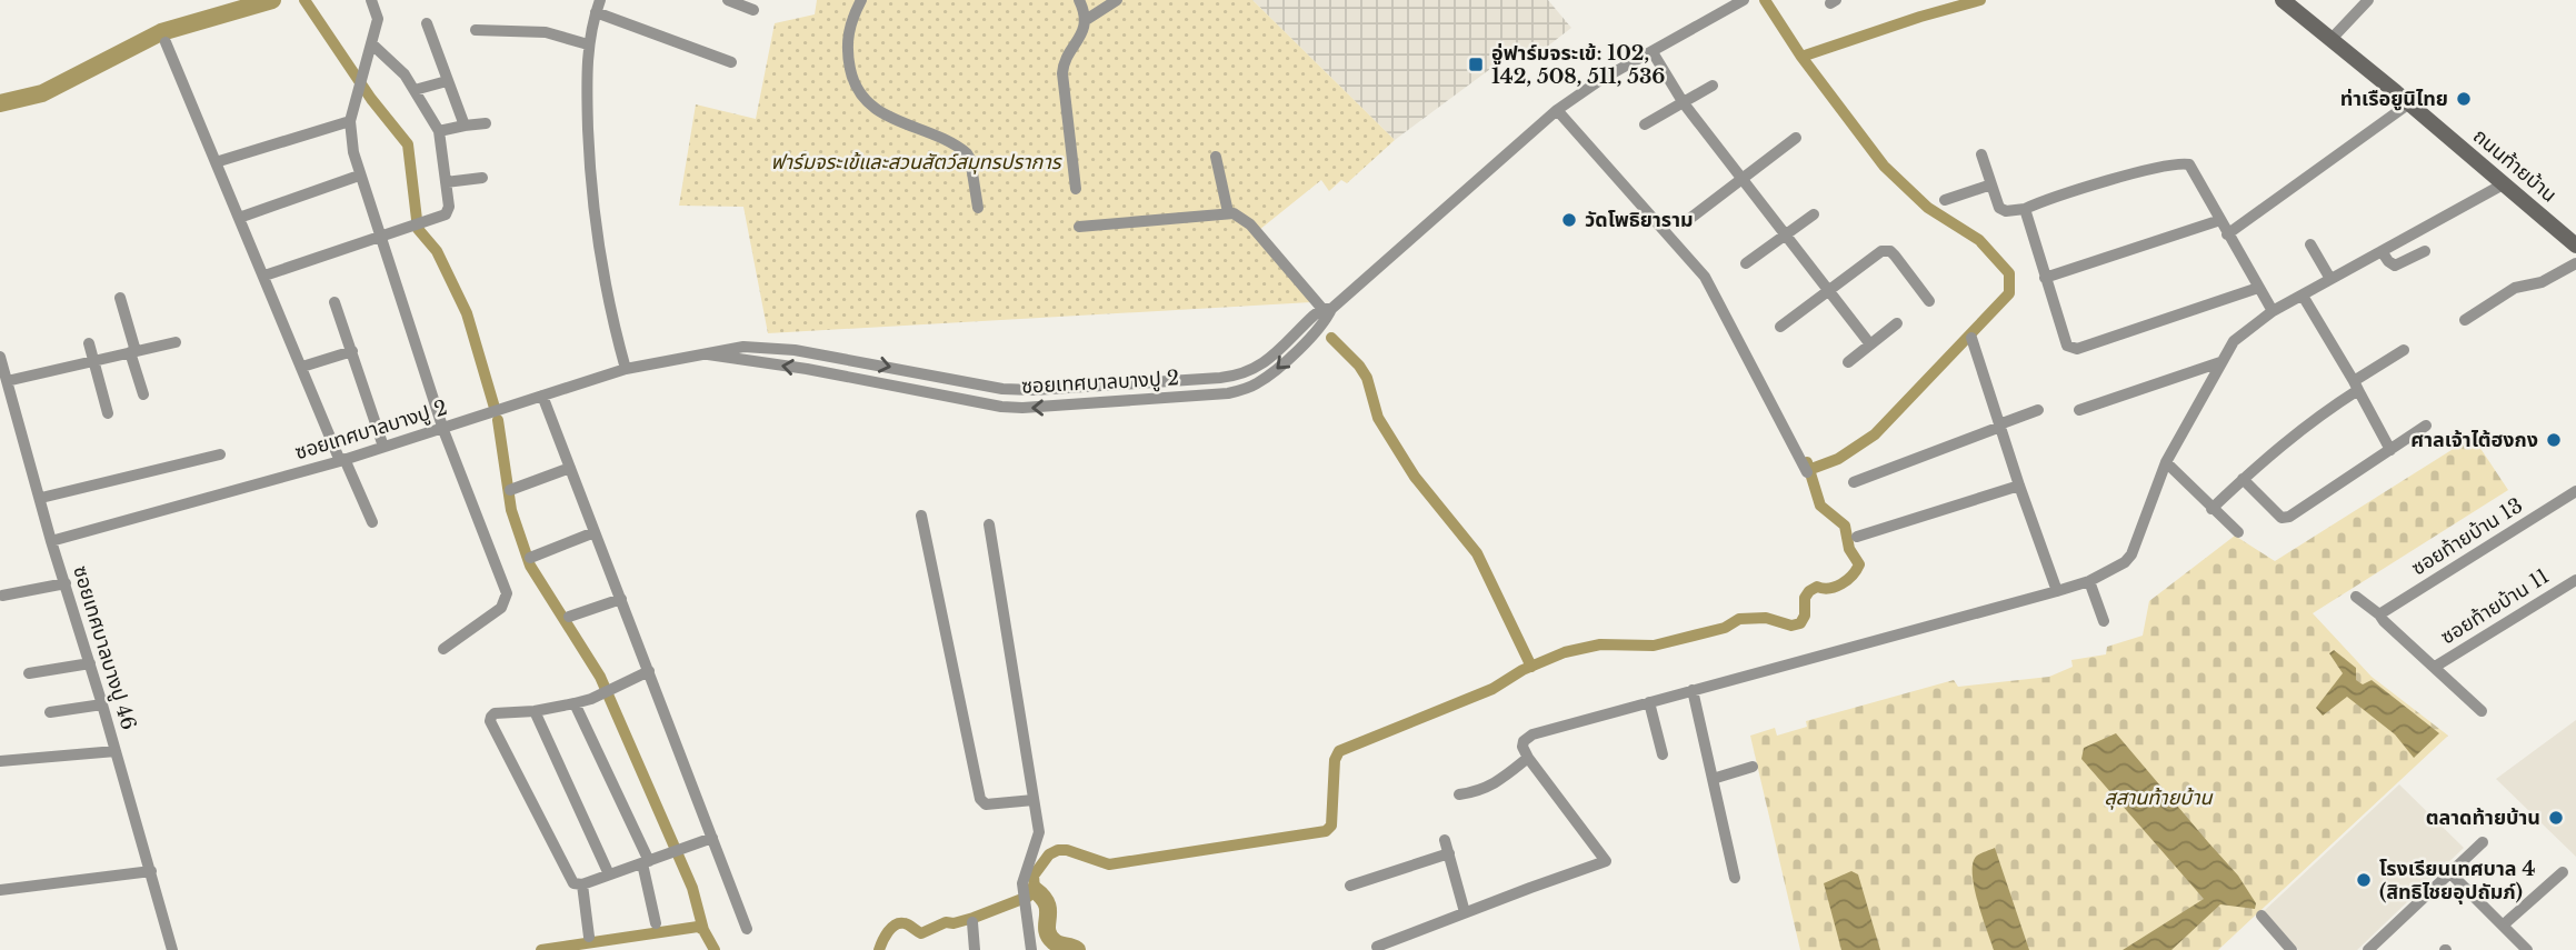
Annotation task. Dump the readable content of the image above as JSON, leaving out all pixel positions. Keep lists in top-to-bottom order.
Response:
{
  "streets": {
    "street": [
      "ถนนท้ายบ้าน",
      "ซอยเทศบาลบางปู 2",
      "ซอยท้ายบ้าน 13",
      "ซอยท้ายบ้าน 11",
      "ซอยเทศบาลบางปู 46"
    ]
  },
  "crossings": [
    ["ซอยเทศบาลบางปู 2", "ซอยเทศบาลบางปู 46"]
  ],
  "parks": ["ฟาร์มจระเข้และสวนสัตว์สมุทรปราการ", "สุสานท้ายบ้าน"],
  "places": {
    "transit": ["อู่ฟาร์มจระเข้: 102, 142, 508, 511, 536"],
    "other": [
      "ท่าเรือยูนิไทย",
      "วัดโพธิยาราม",
      "ศาลเจ้าไต้ฮงกง",
      "ตลาดท้ายบ้าน",
      "โรงเรียนเทศบาล 4 (สิทธิไชยอุปถัมภ์)"
    ]
  }
}
